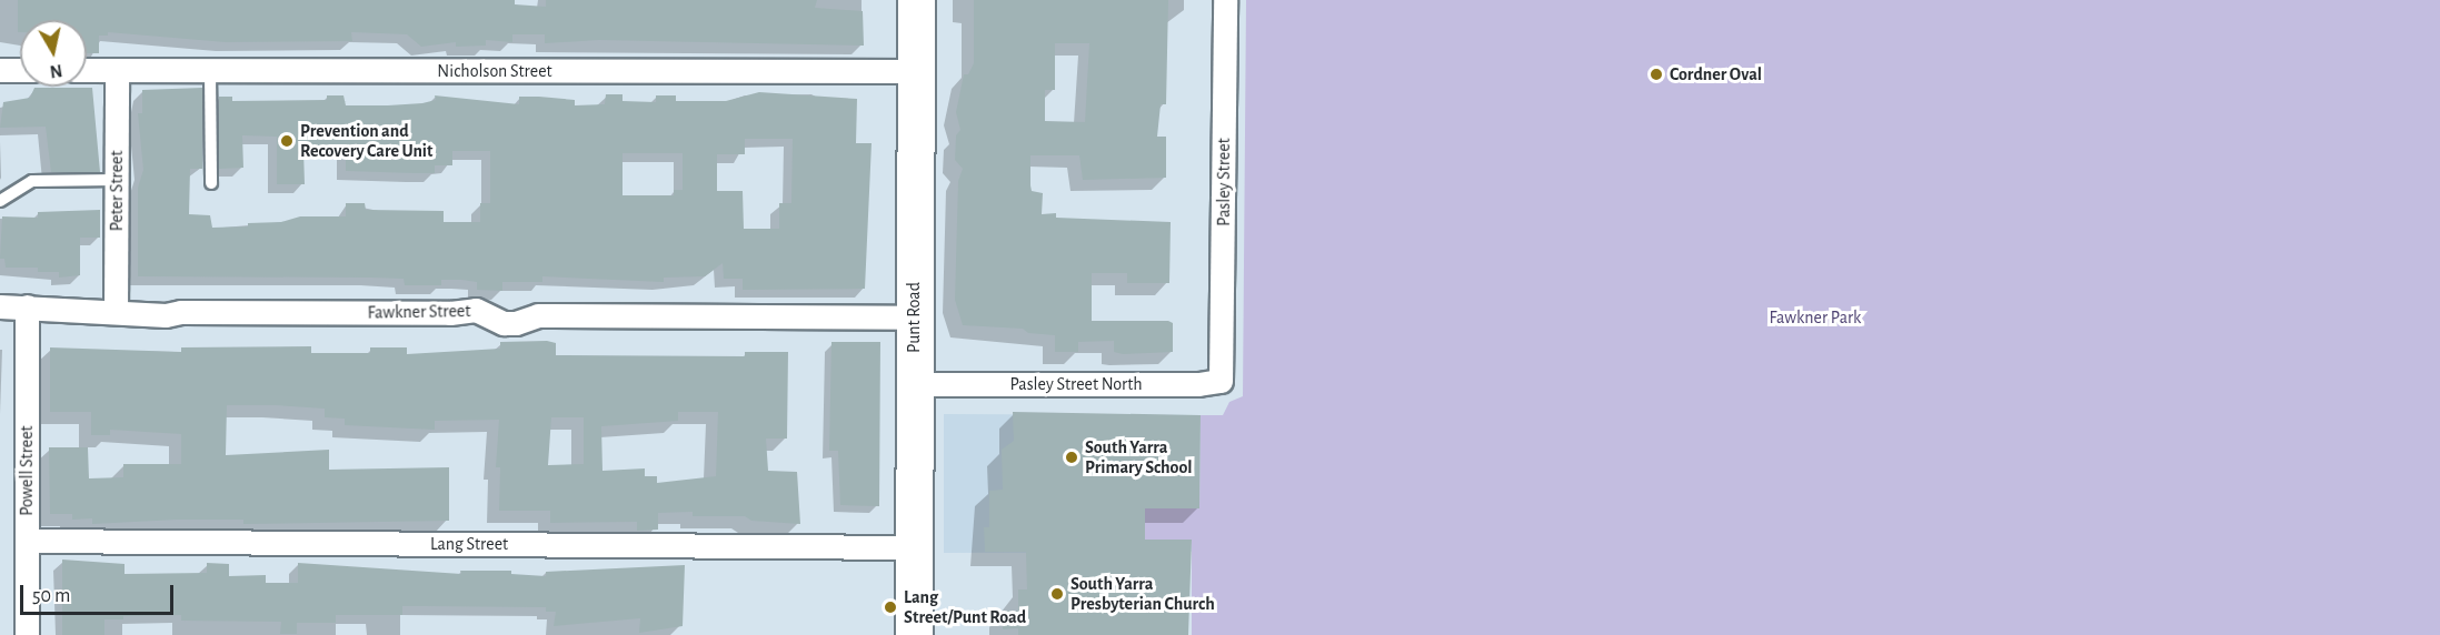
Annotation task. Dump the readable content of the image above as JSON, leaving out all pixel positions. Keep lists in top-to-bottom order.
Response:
{
  "streets": {
    "highway": ["Punt Road"],
    "street": [
      "Nicholson Street",
      "Pasley Street",
      "Peter Street",
      "Fawkner Street",
      "Pasley Street North",
      "Powell Street",
      "Lang Street"
    ]
  },
  "crossings": [
    ["Nicholson Street", "Peter Street"],
    ["Nicholson Street", "Punt Road"],
    ["Pasley Street", "Pasley Street North"],
    ["Peter Street", "Fawkner Street"],
    ["Fawkner Street", "Punt Road"],
    ["Fawkner Street", "Powell Street"],
    ["Punt Road", "Pasley Street North"],
    ["Punt Road", "Lang Street"],
    ["Powell Street", "Lang Street"]
  ],
  "parks": ["Fawkner Park"],
  "places": [
    "Cordner Oval",
    "Prevention and Recovery Care Unit",
    "South Yarra Primary School",
    "South Yarra Presbyterian Church",
    "Lang Street/Punt Road"
  ],
  "scale_bar": "50 m",
  "north": "bottom"
}
